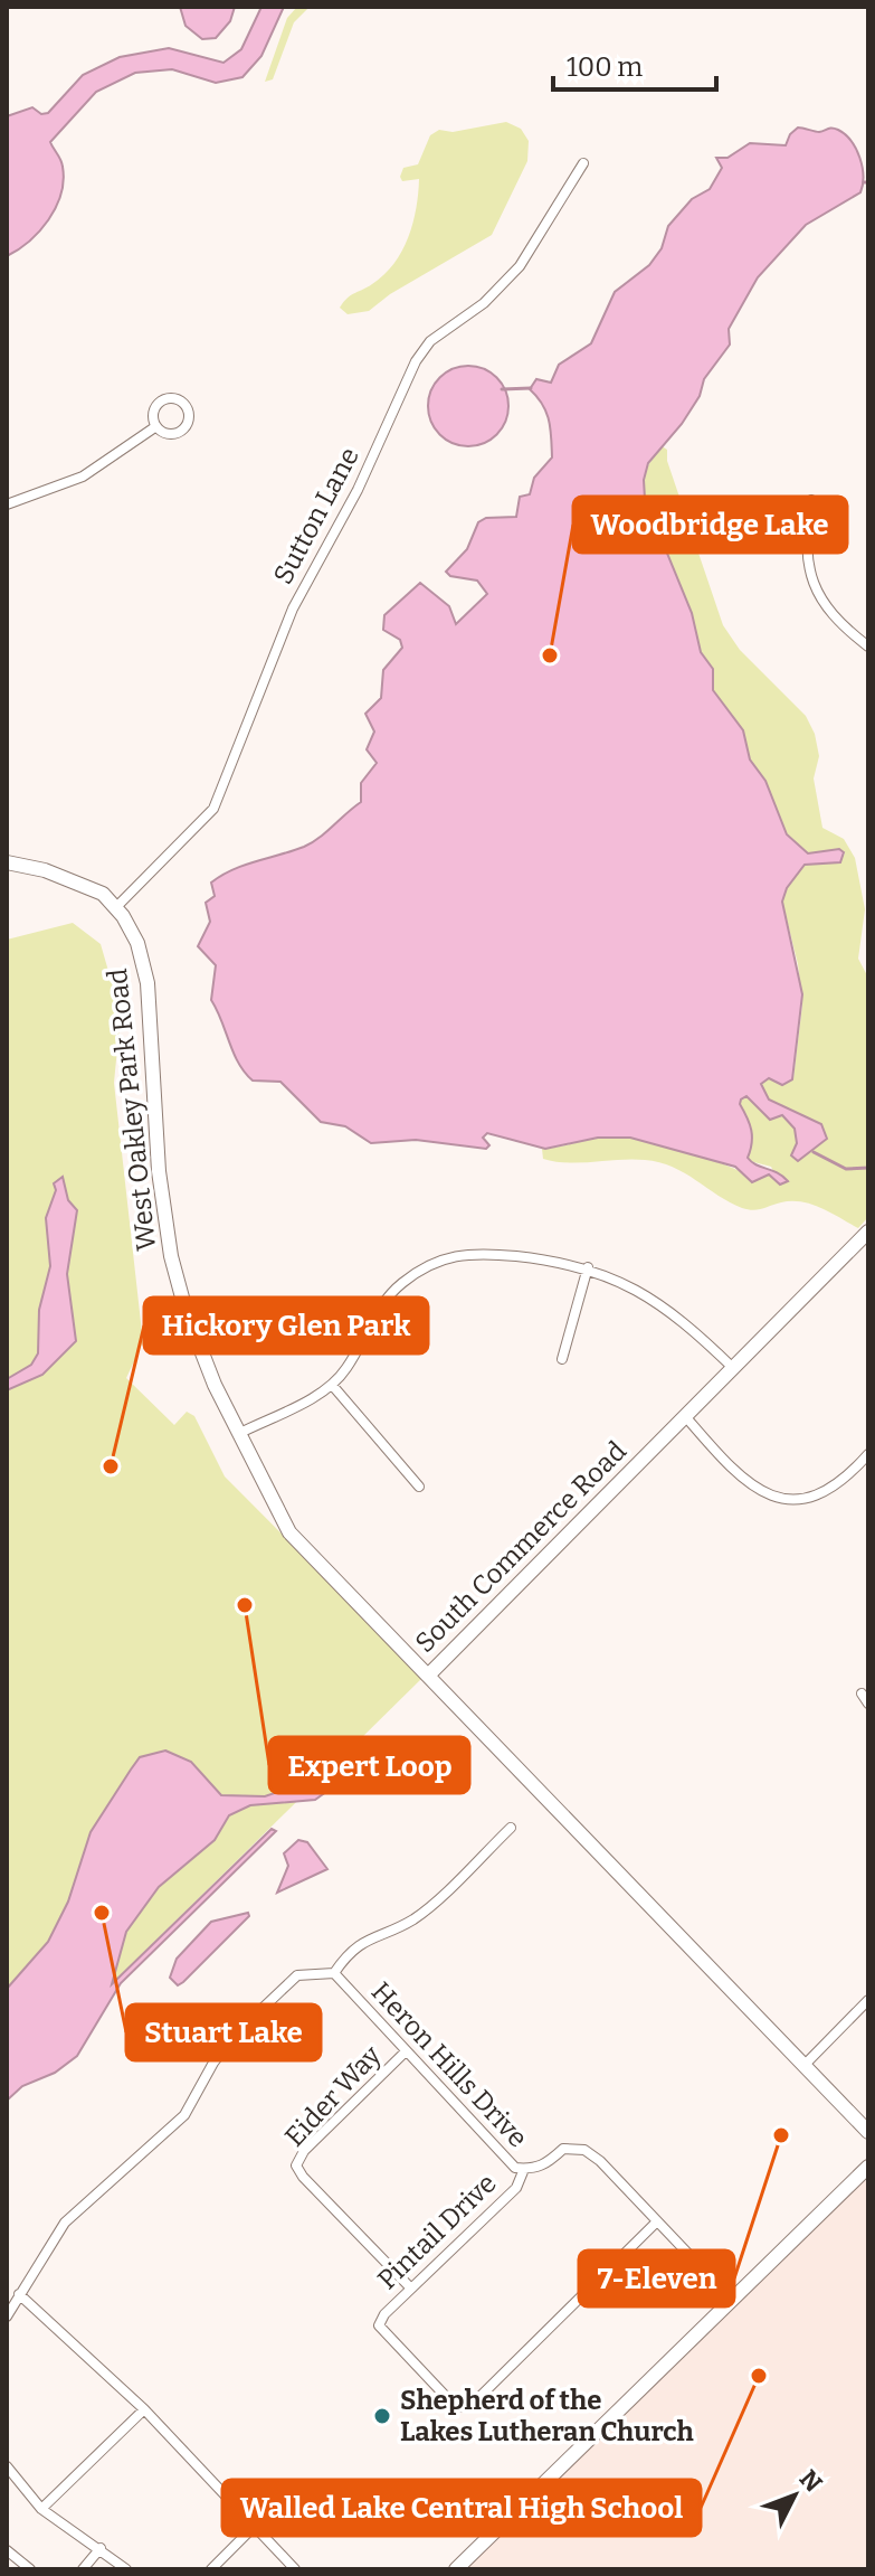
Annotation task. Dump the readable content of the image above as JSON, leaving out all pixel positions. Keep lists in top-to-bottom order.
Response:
{
  "streets": {
    "street": [
      "Sutton Lane",
      "West Oakley Park Road",
      "South Commerce Road",
      "Heron Hills Drive",
      "Eider Way",
      "Pintail Drive"
    ]
  },
  "crossings": [
    ["Sutton Lane", "West Oakley Park Road"],
    ["West Oakley Park Road", "South Commerce Road"],
    ["Heron Hills Drive", "Eider Way"],
    ["Heron Hills Drive", "Pintail Drive"],
    ["Eider Way", "Pintail Drive"]
  ],
  "places": [
    "Woodbridge Lake",
    "Hickory Glen Park",
    "Expert Loop",
    "Stuart Lake",
    "7-Eleven",
    "Walled Lake Central High School",
    "Shepherd of the Lakes Lutheran Church"
  ],
  "scale_bar": "100 m",
  "north": "top right"
}
